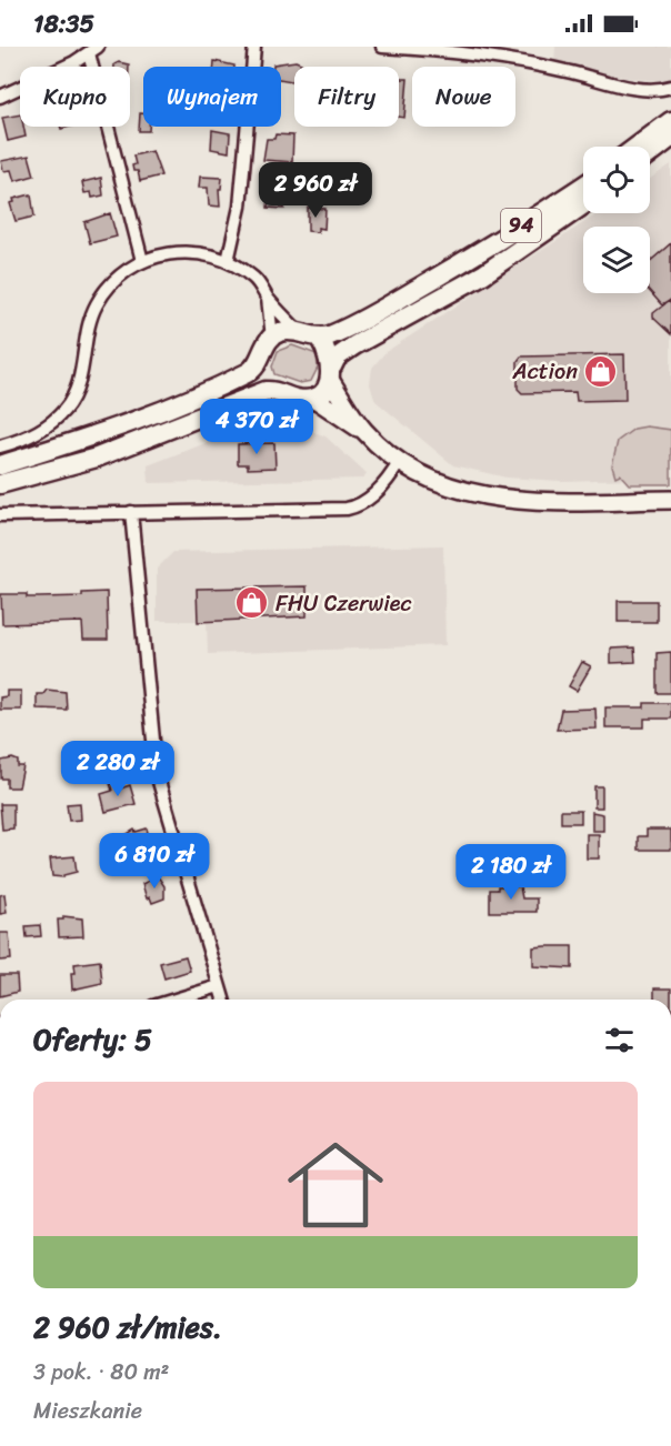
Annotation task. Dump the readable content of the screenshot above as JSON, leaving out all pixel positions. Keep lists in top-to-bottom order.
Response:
{
  "streets": {
    "main road": ["94"]
  },
  "places": {
    "shop": ["Action", "FHU Czerwiec"]
  },
  "page": {
    "status": "18:35",
    "chip": [
      "Kupno",
      "Wynajem",
      "Filtry",
      "Nowe"
    ],
    "price": [
      "2 960 zł",
      "4 370 zł",
      "2 280 zł",
      "6 810 zł",
      "2 180 zł"
    ],
    "heading": "Oferty: 5",
    "list": [
      {
        "name": "2 960 zł/mies.",
        "note": "3 pok. · 80 m² · Mieszkanie"
      }
    ]
  }
}
